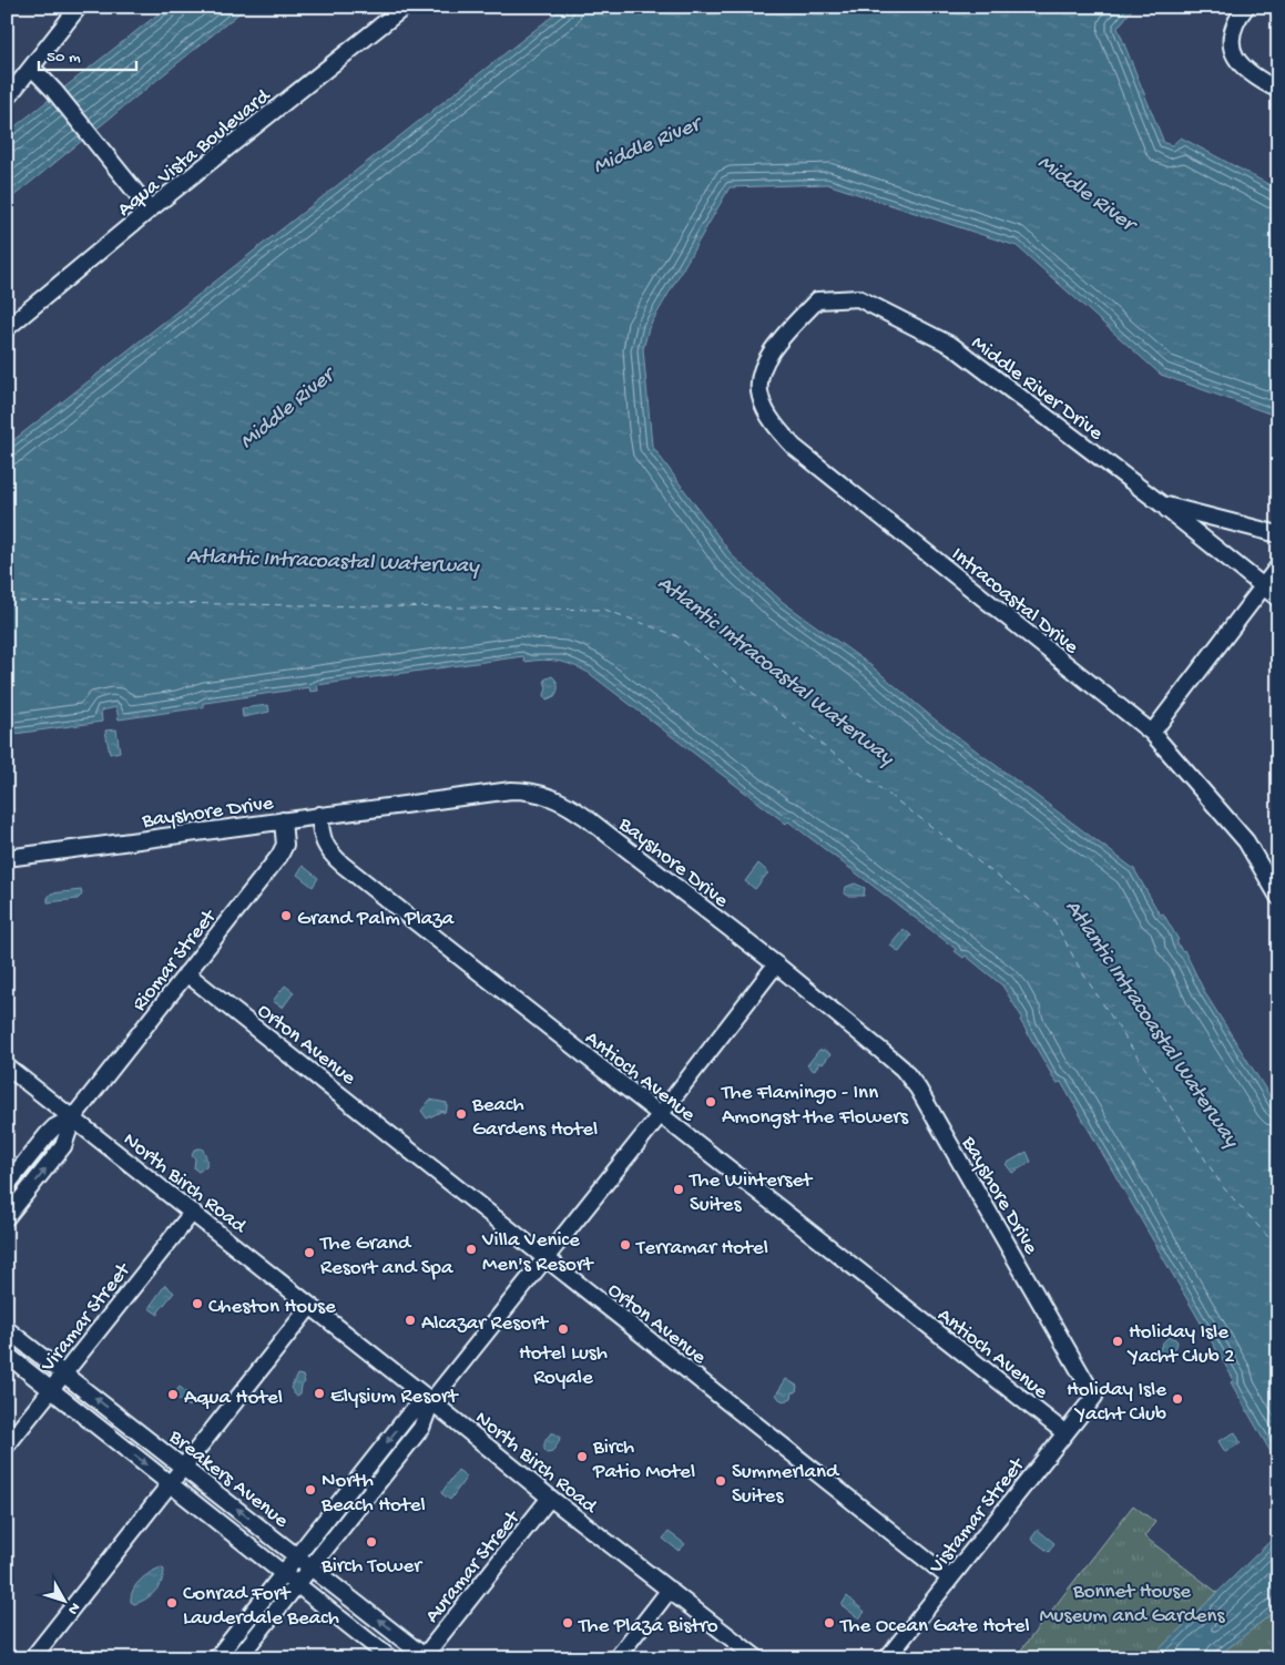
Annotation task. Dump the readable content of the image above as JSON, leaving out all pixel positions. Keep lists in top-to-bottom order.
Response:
{
  "streets": {
    "street": [
      "Aqua Vista Boulevard",
      "Middle River Drive",
      "Intracoastal Drive",
      "Bayshore Drive",
      "Riomar Street",
      "Orton Avenue",
      "Antioch Avenue",
      "North Birch Road",
      "Viramar Street",
      "Breakers Avenue",
      "Vistamar Street",
      "Auramar Street"
    ]
  },
  "crossings": [
    ["Middle River Drive", "Intracoastal Drive"],
    ["Bayshore Drive", "Riomar Street"],
    ["Bayshore Drive", "Antioch Avenue"],
    ["Bayshore Drive", "Vistamar Street"],
    ["Riomar Street", "Orton Avenue"],
    ["Riomar Street", "North Birch Road"],
    ["Orton Avenue", "Vistamar Street"],
    ["Antioch Avenue", "Vistamar Street"],
    ["North Birch Road", "Viramar Street"],
    ["North Birch Road", "Auramar Street"],
    ["Viramar Street", "Breakers Avenue"],
    ["Breakers Avenue", "Auramar Street"]
  ],
  "water": ["Middle River", "Atlantic Intracoastal Waterway"],
  "parks": ["Bonnet House Museum and Gardens"],
  "places": [
    "Grand Palm Plaza",
    "The Flamingo - Inn Amongst the Flowers",
    "Beach Gardens Hotel",
    "The Winterset Suites",
    "Terramar Hotel",
    "Villa Venice Men's Resort",
    "The Grand Resort and Spa",
    "Cheston House",
    "Alcazar Resort",
    "Hotel Lush Royale",
    "Holiday Isle Yacht Club 2",
    "Elysium Resort",
    "Aqua Hotel",
    "Holiday Isle Yacht Club",
    "Birch Patio Motel",
    "Summerland Suites",
    "North Beach Hotel",
    "Birch Tower",
    "Conrad Fort Lauderdale Beach",
    "The Plaza Bistro",
    "The Ocean Gate Hotel"
  ],
  "scale_bar": "50 m",
  "north": "bottom right"
}
